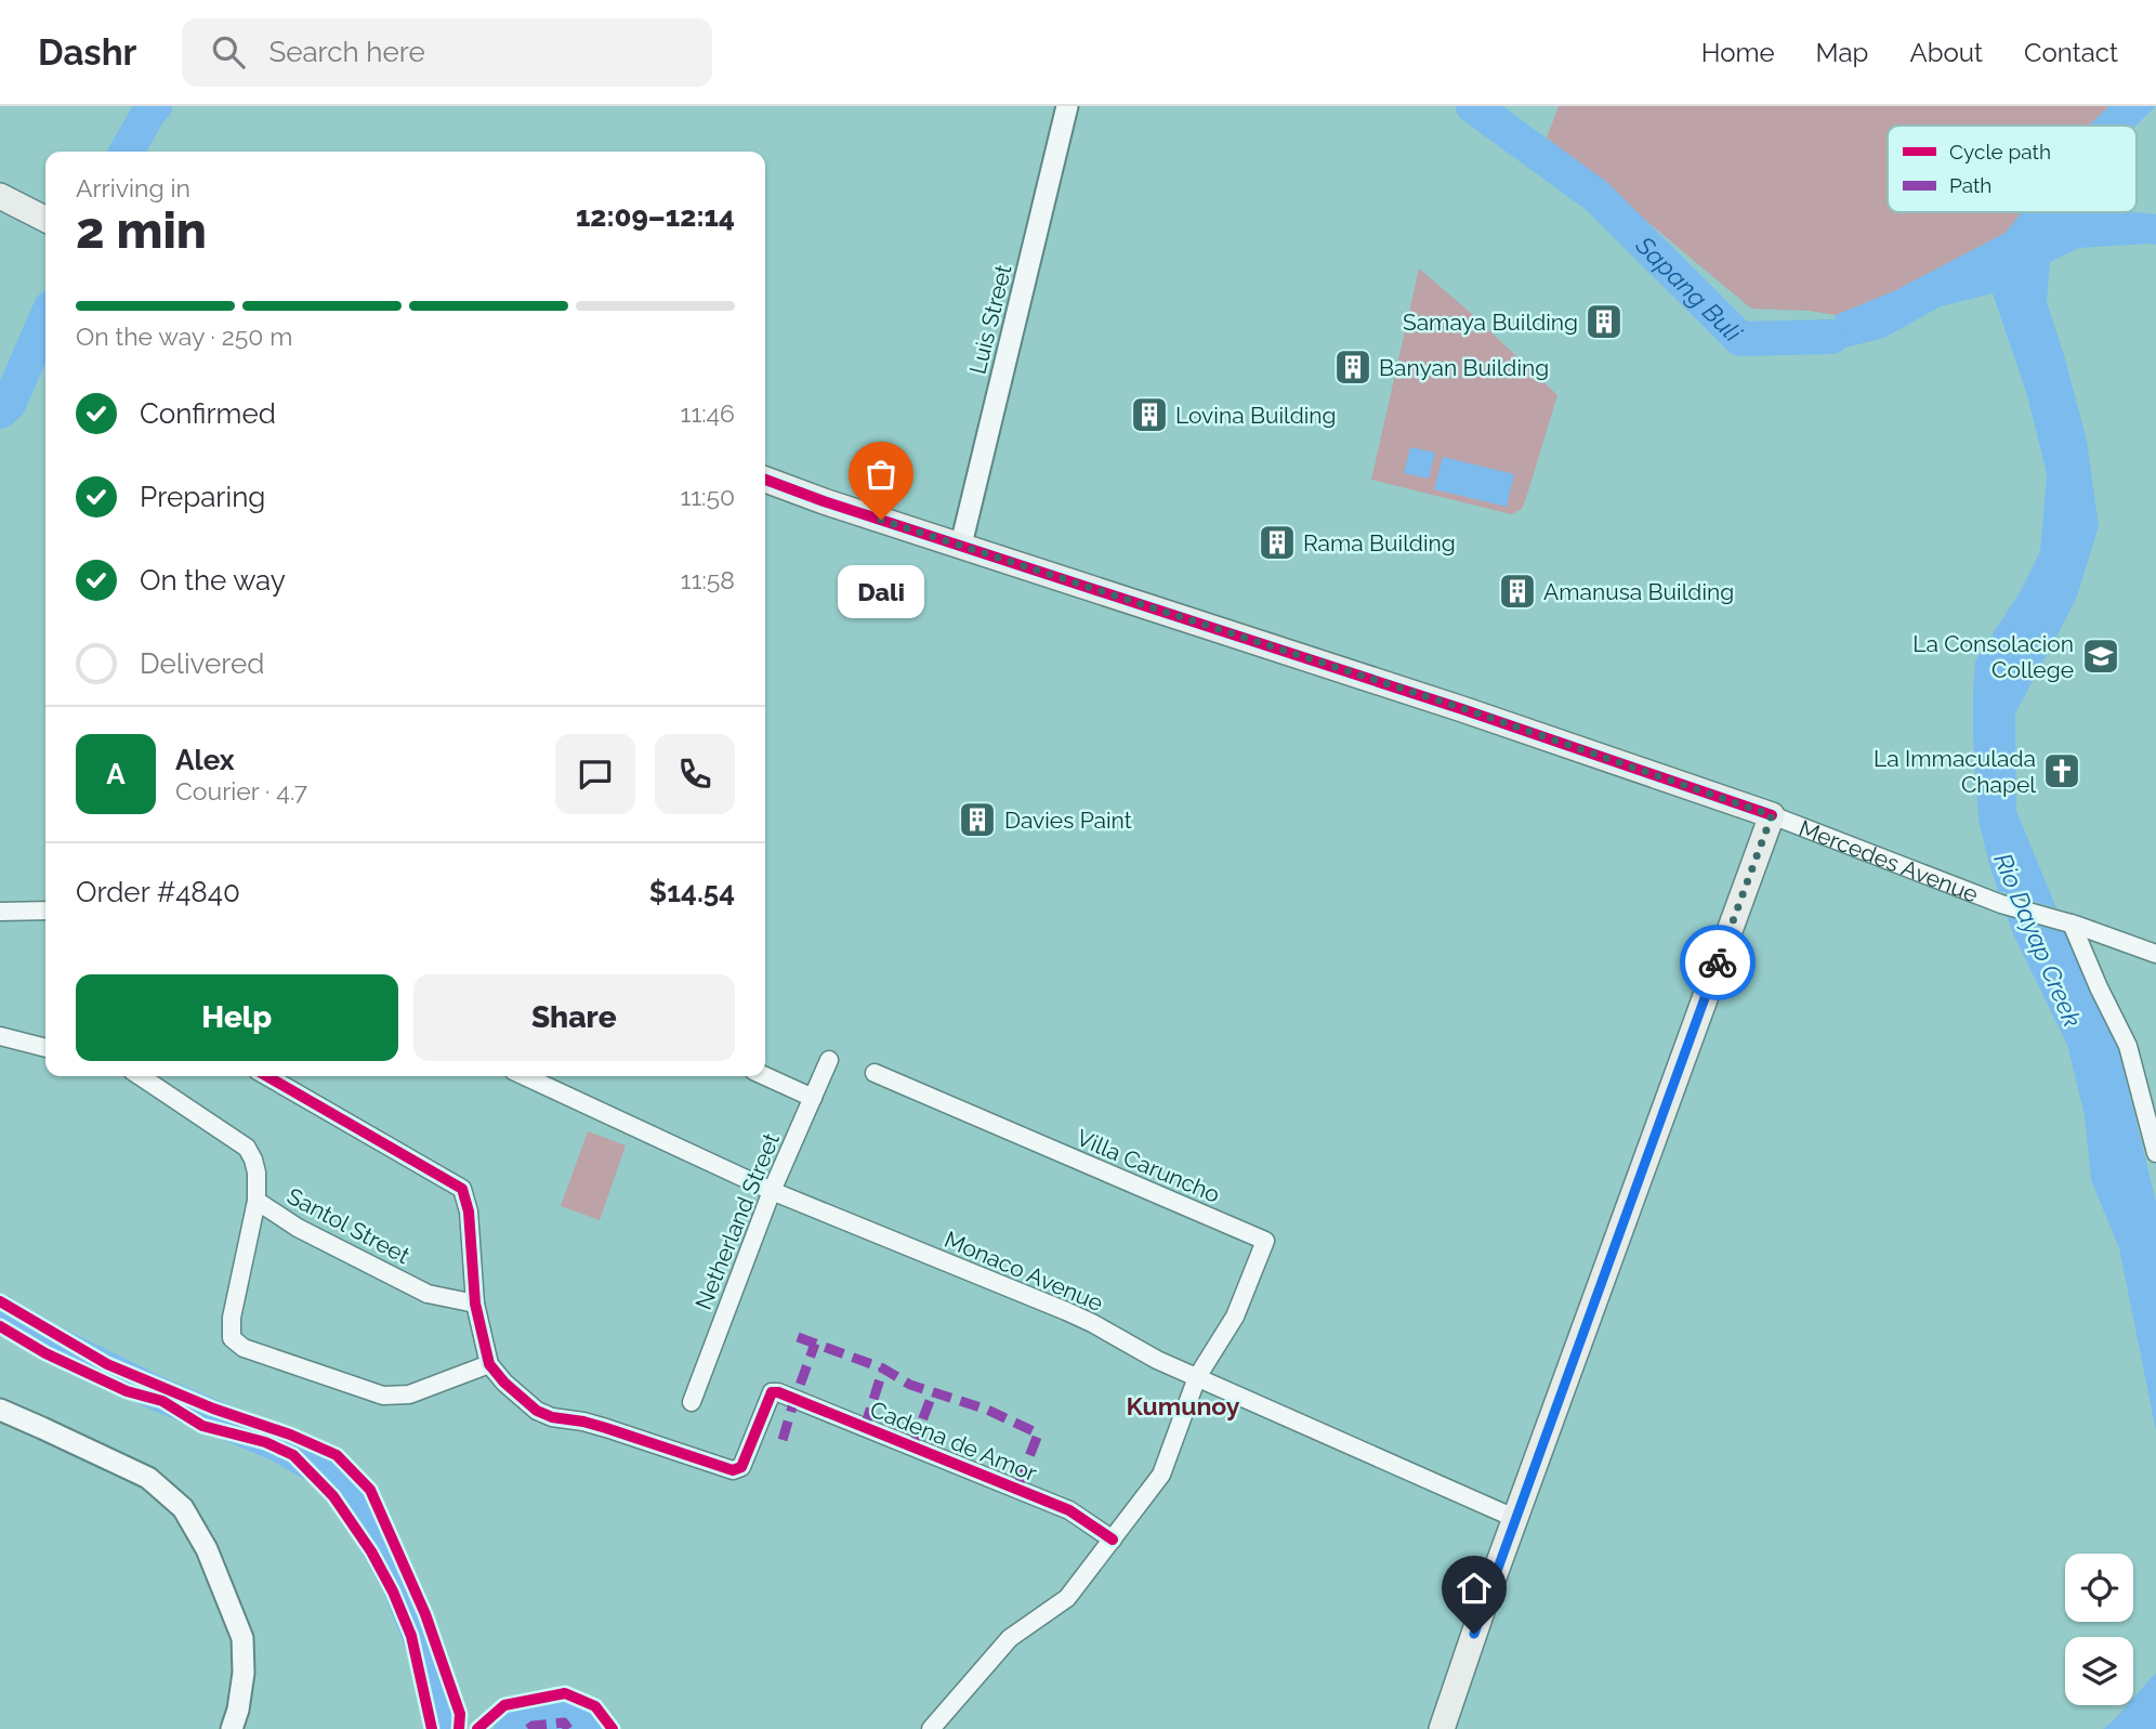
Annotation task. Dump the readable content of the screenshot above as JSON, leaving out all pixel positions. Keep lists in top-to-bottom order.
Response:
{
  "streets": {
    "main road": ["Mercedes Avenue"],
    "street": [
      "Luis Street",
      "Villa Caruncho",
      "Netherland Street",
      "Santol Street",
      "Monaco Avenue",
      "Cadena de Amor"
    ]
  },
  "crossings": [
    ["Luis Street", "Mercedes Avenue"],
    ["Villa Caruncho", "Monaco Avenue"],
    ["Netherland Street", "Monaco Avenue"]
  ],
  "districts": ["Kumunoy"],
  "water": ["Sapang Buli", "Rio Dayap Creek"],
  "places": {
    "building": [
      "Samaya Building",
      "Banyan Building",
      "Lovina Building",
      "Rama Building",
      "Amanusa Building",
      "Davies Paint"
    ],
    "other": ["Dali"],
    "school or university": ["La Consolacion College"],
    "church": ["La Immaculada Chapel"]
  },
  "legend": ["Cycle path", "Path"],
  "page": {
    "header": "Dashr",
    "search": "Search here",
    "nav": [
      "Home",
      "Map",
      "About",
      "Contact"
    ],
    "heading": ["2 min", "Arriving in", "12:09–12:14"],
    "panel": [
      "Alex",
      "Courier · 4.7",
      "Order #4840",
      "$14.54"
    ],
    "bar": "On the way · 250 m",
    "list": [
      ["Confirmed", "11:46"],
      ["Preparing", "11:50"],
      ["On the way", "11:58"],
      "Delivered"
    ],
    "bubble": "Dali",
    "round": "A",
    "buttons": ["Help", "Share"]
  }
}
